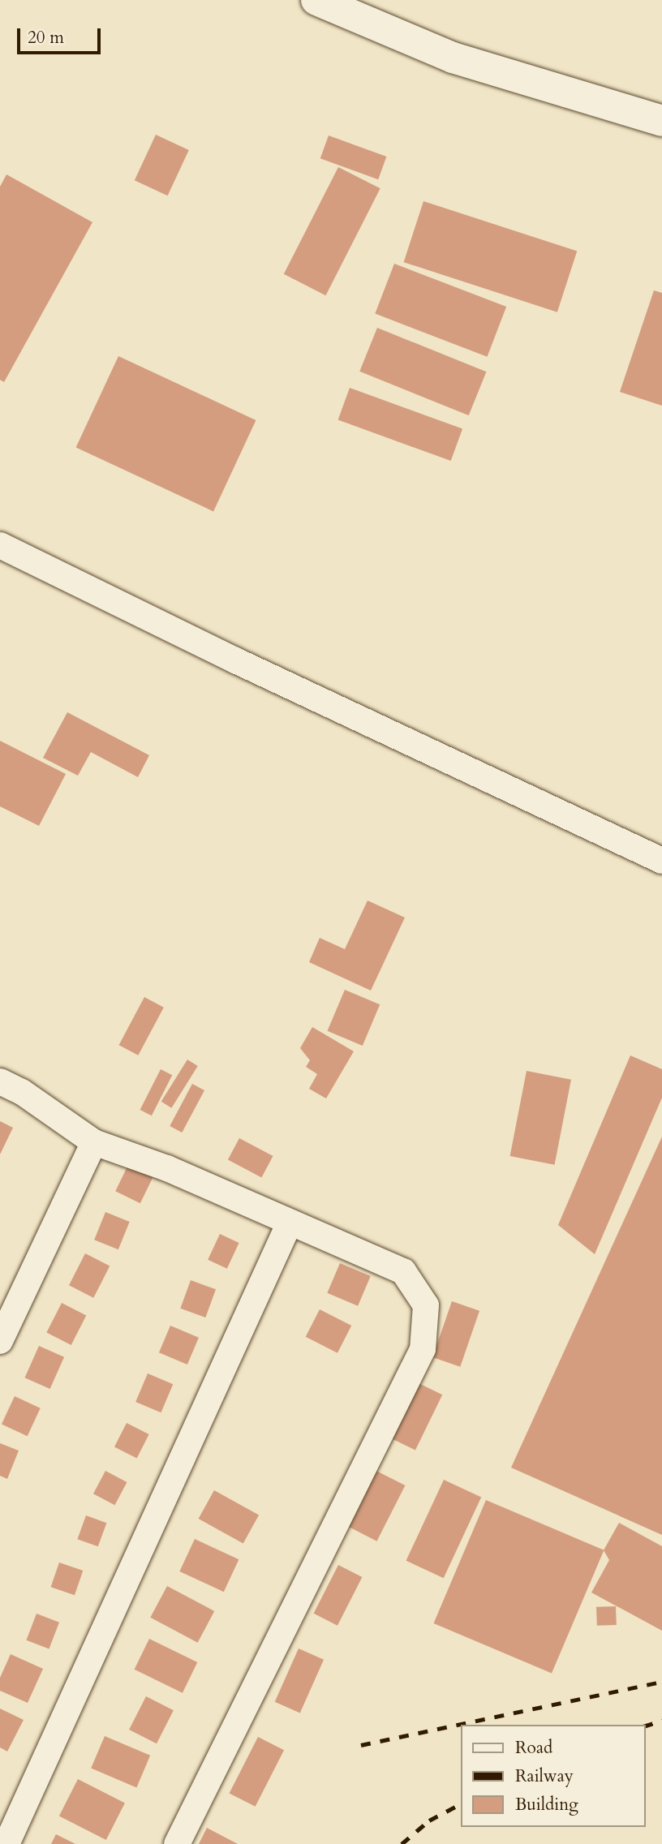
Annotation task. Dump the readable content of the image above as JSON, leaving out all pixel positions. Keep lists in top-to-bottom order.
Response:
{
  "legend": ["Road", "Railway", "Building"],
  "scale_bar": "20 m"
}
